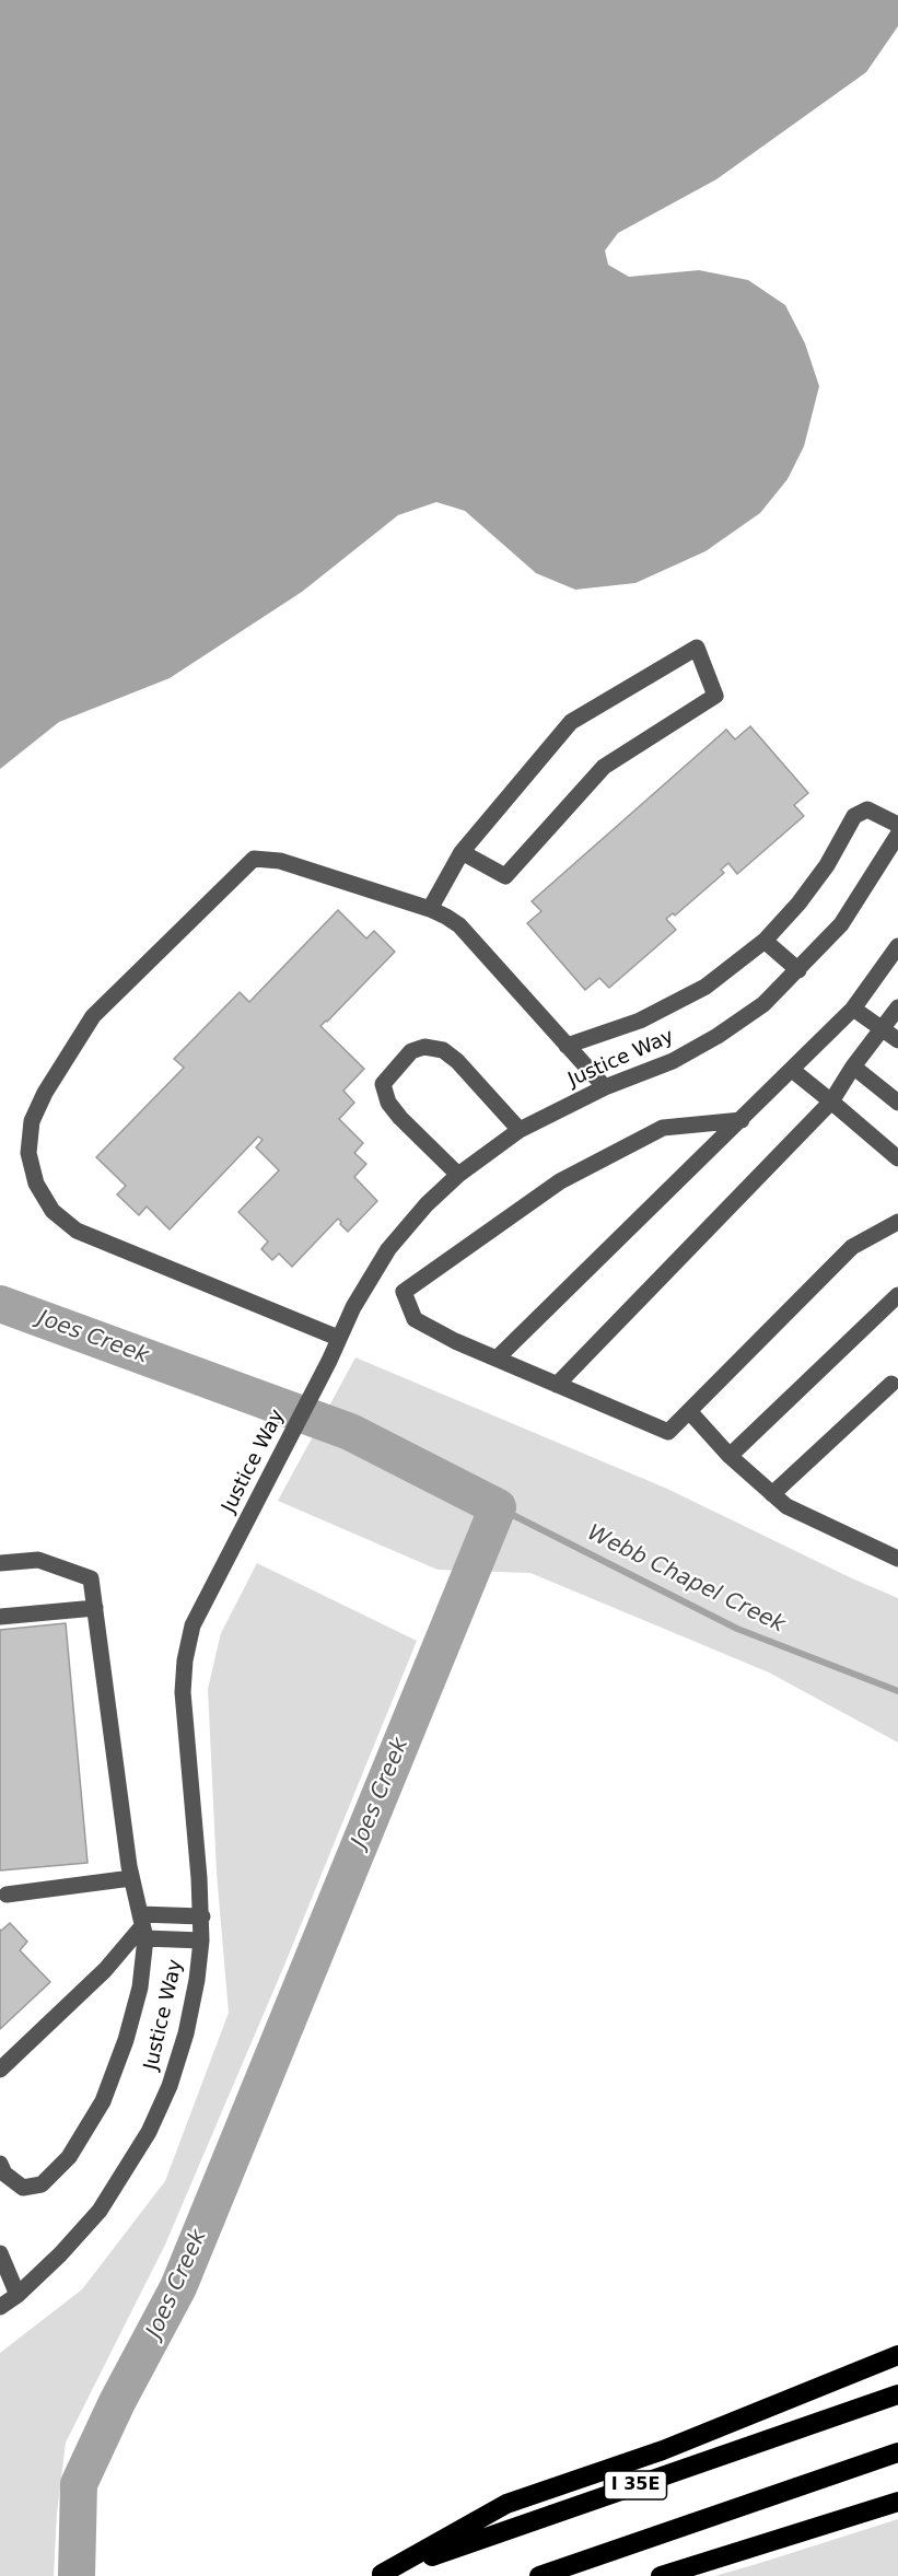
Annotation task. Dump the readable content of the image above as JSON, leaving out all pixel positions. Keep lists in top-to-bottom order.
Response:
{
  "streets": {
    "highway": ["I 35E"],
    "street": ["Justice Way"]
  },
  "water": ["Joes Creek", "Webb Chapel Creek"]
}
